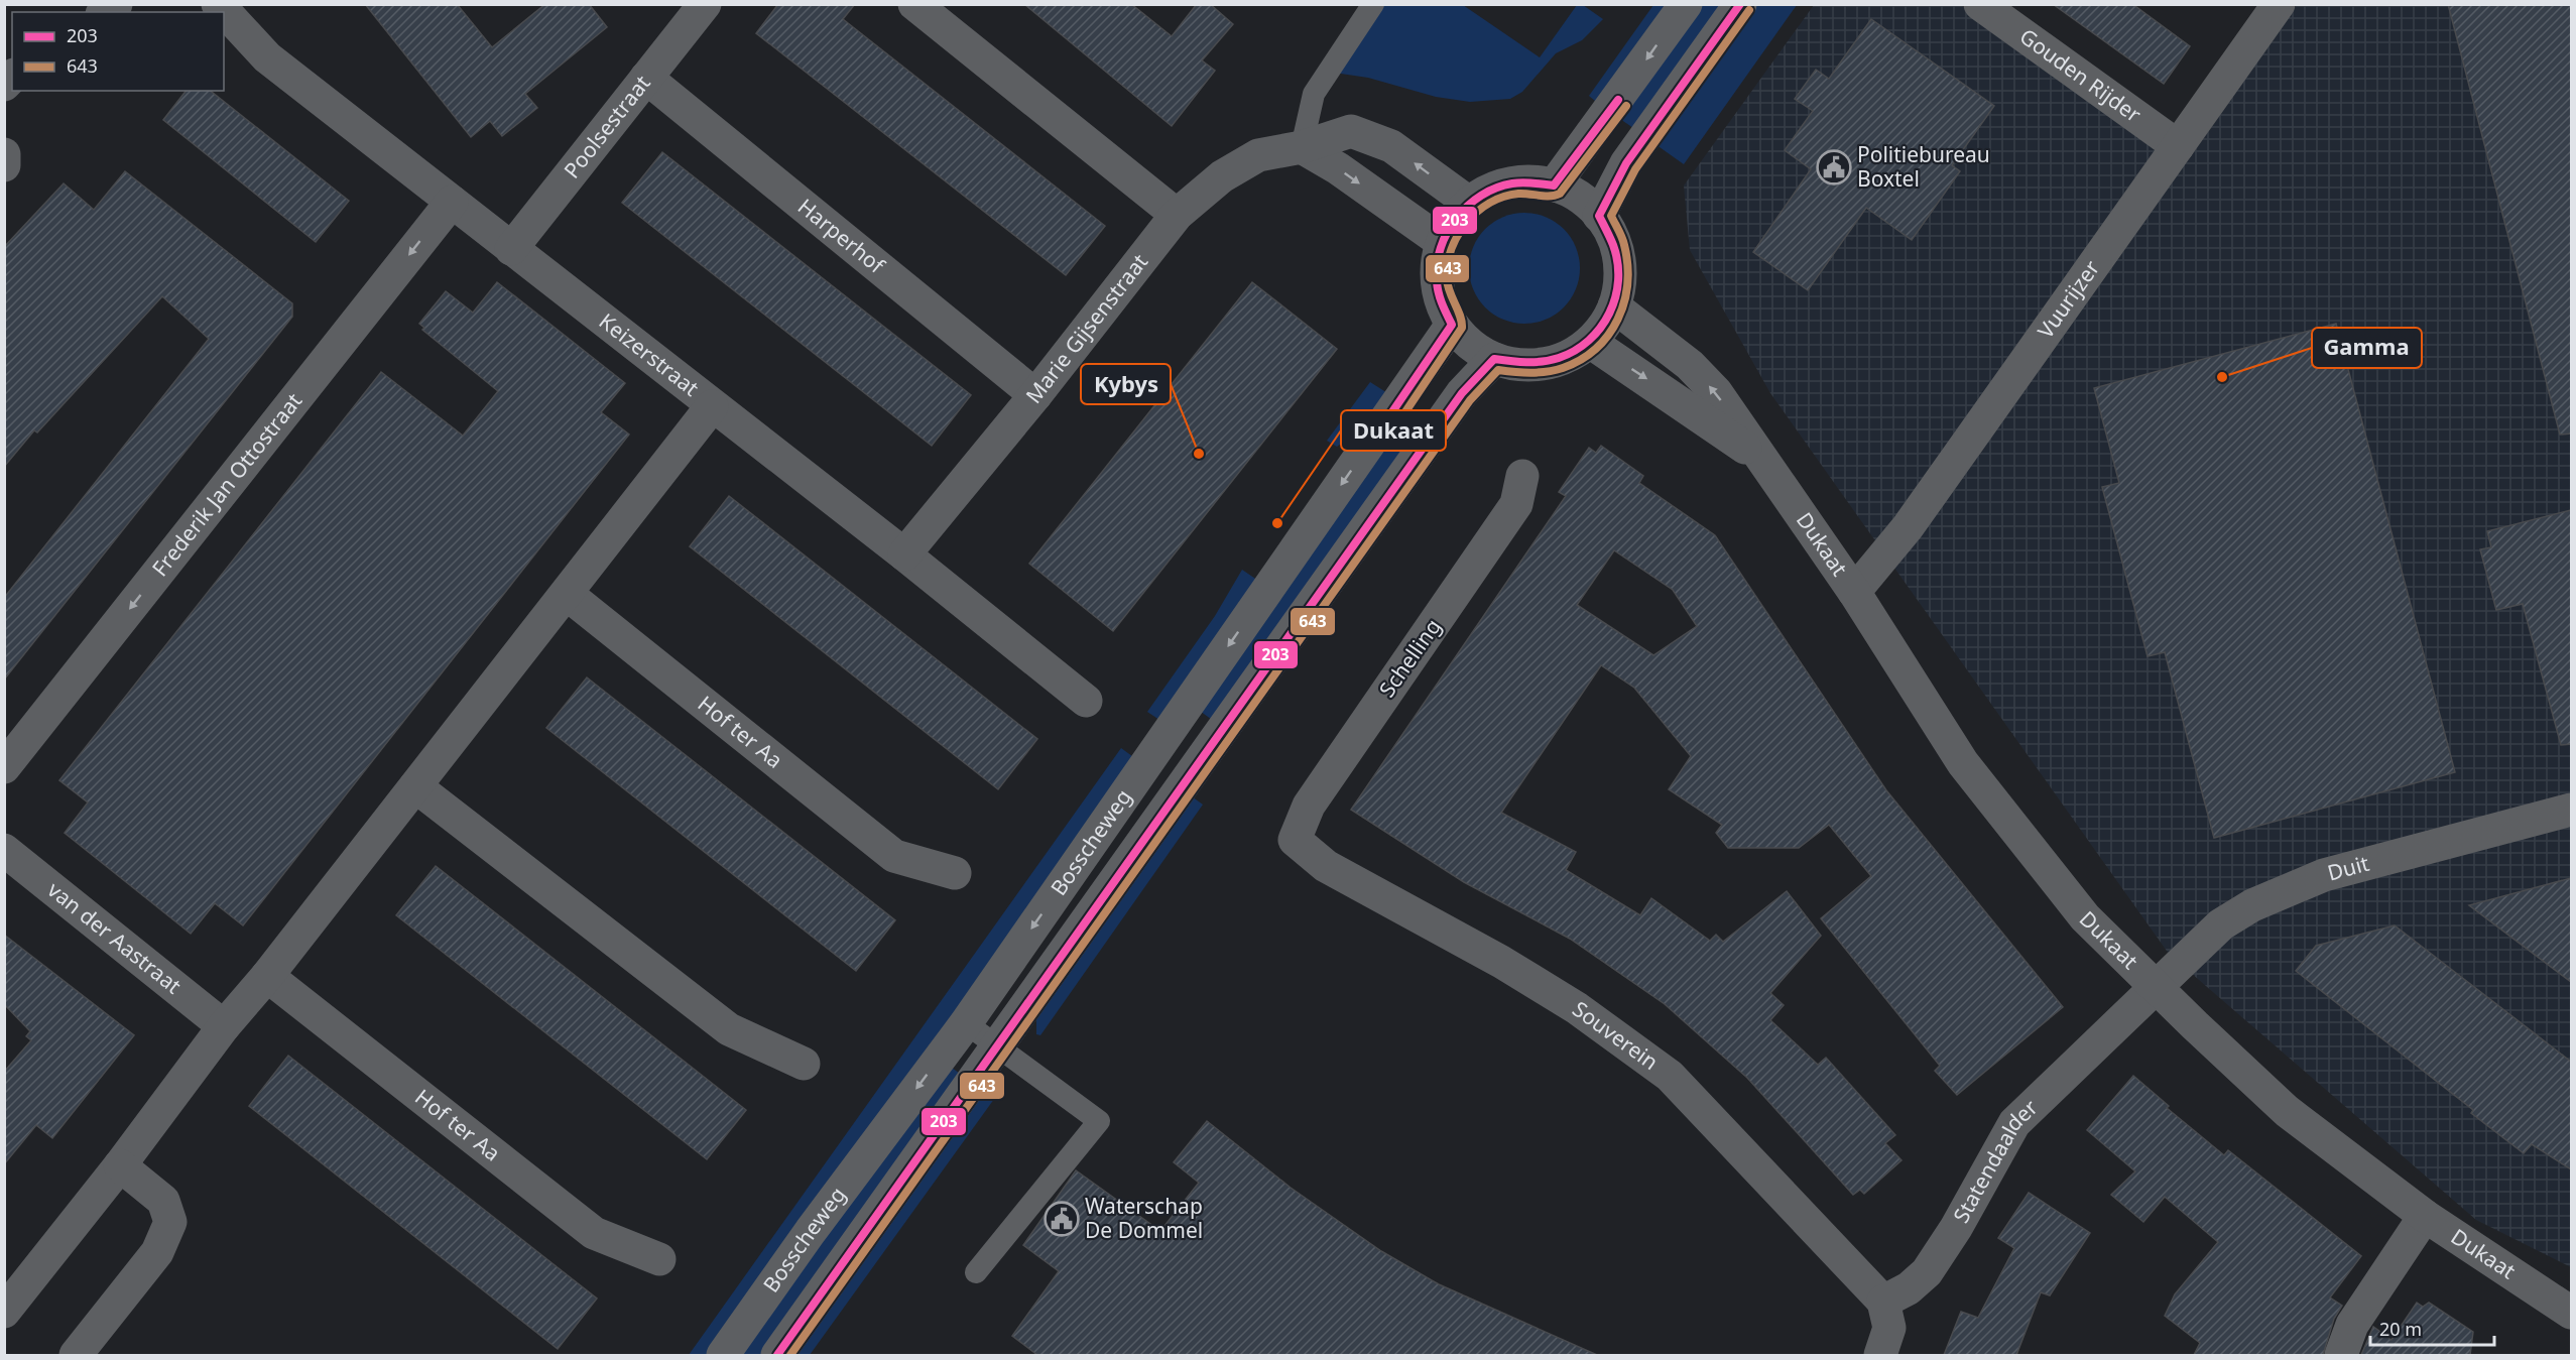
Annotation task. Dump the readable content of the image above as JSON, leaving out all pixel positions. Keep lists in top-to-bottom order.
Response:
{
  "streets": {
    "street": [
      "Gouden Rijder",
      "Poolsestraat",
      "Harperhof",
      "Vuurijzer",
      "Marie Gijsenstraat",
      "Keizerstraat",
      "Frederik Jan Ottostraat",
      "Dukaat",
      "Schelling",
      "Hof ter Aa",
      "Bosscheweg",
      "Duit",
      "van der Aastraat",
      "Souverein",
      "Statendaalder"
    ]
  },
  "crossings": [
    ["Gouden Rijder", "Vuurijzer"],
    ["Poolsestraat", "Harperhof"],
    ["Poolsestraat", "Keizerstraat"],
    ["Harperhof", "Marie Gijsenstraat"],
    ["Vuurijzer", "Dukaat"],
    ["Marie Gijsenstraat", "Keizerstraat"],
    ["Marie Gijsenstraat", "Dukaat"],
    ["Marie Gijsenstraat", "Bosscheweg"],
    ["Keizerstraat", "Frederik Jan Ottostraat"],
    ["Dukaat", "Bosscheweg"],
    ["Dukaat", "Duit"],
    ["Dukaat", "Statendaalder"],
    ["Schelling", "Souverein"],
    ["Duit", "Statendaalder"],
    ["Souverein", "Statendaalder"]
  ],
  "one_way": ["Frederik Jan Ottostraat"],
  "places": {
    "public building": ["Politiebureau Boxtel", "Waterschap De Dommel"],
    "other": ["Gamma", "Kybys", "Dukaat"]
  },
  "lines": ["transit line 203", "transit line 643"],
  "legend": ["203", "643"],
  "scale_bar": "20 m"
}
